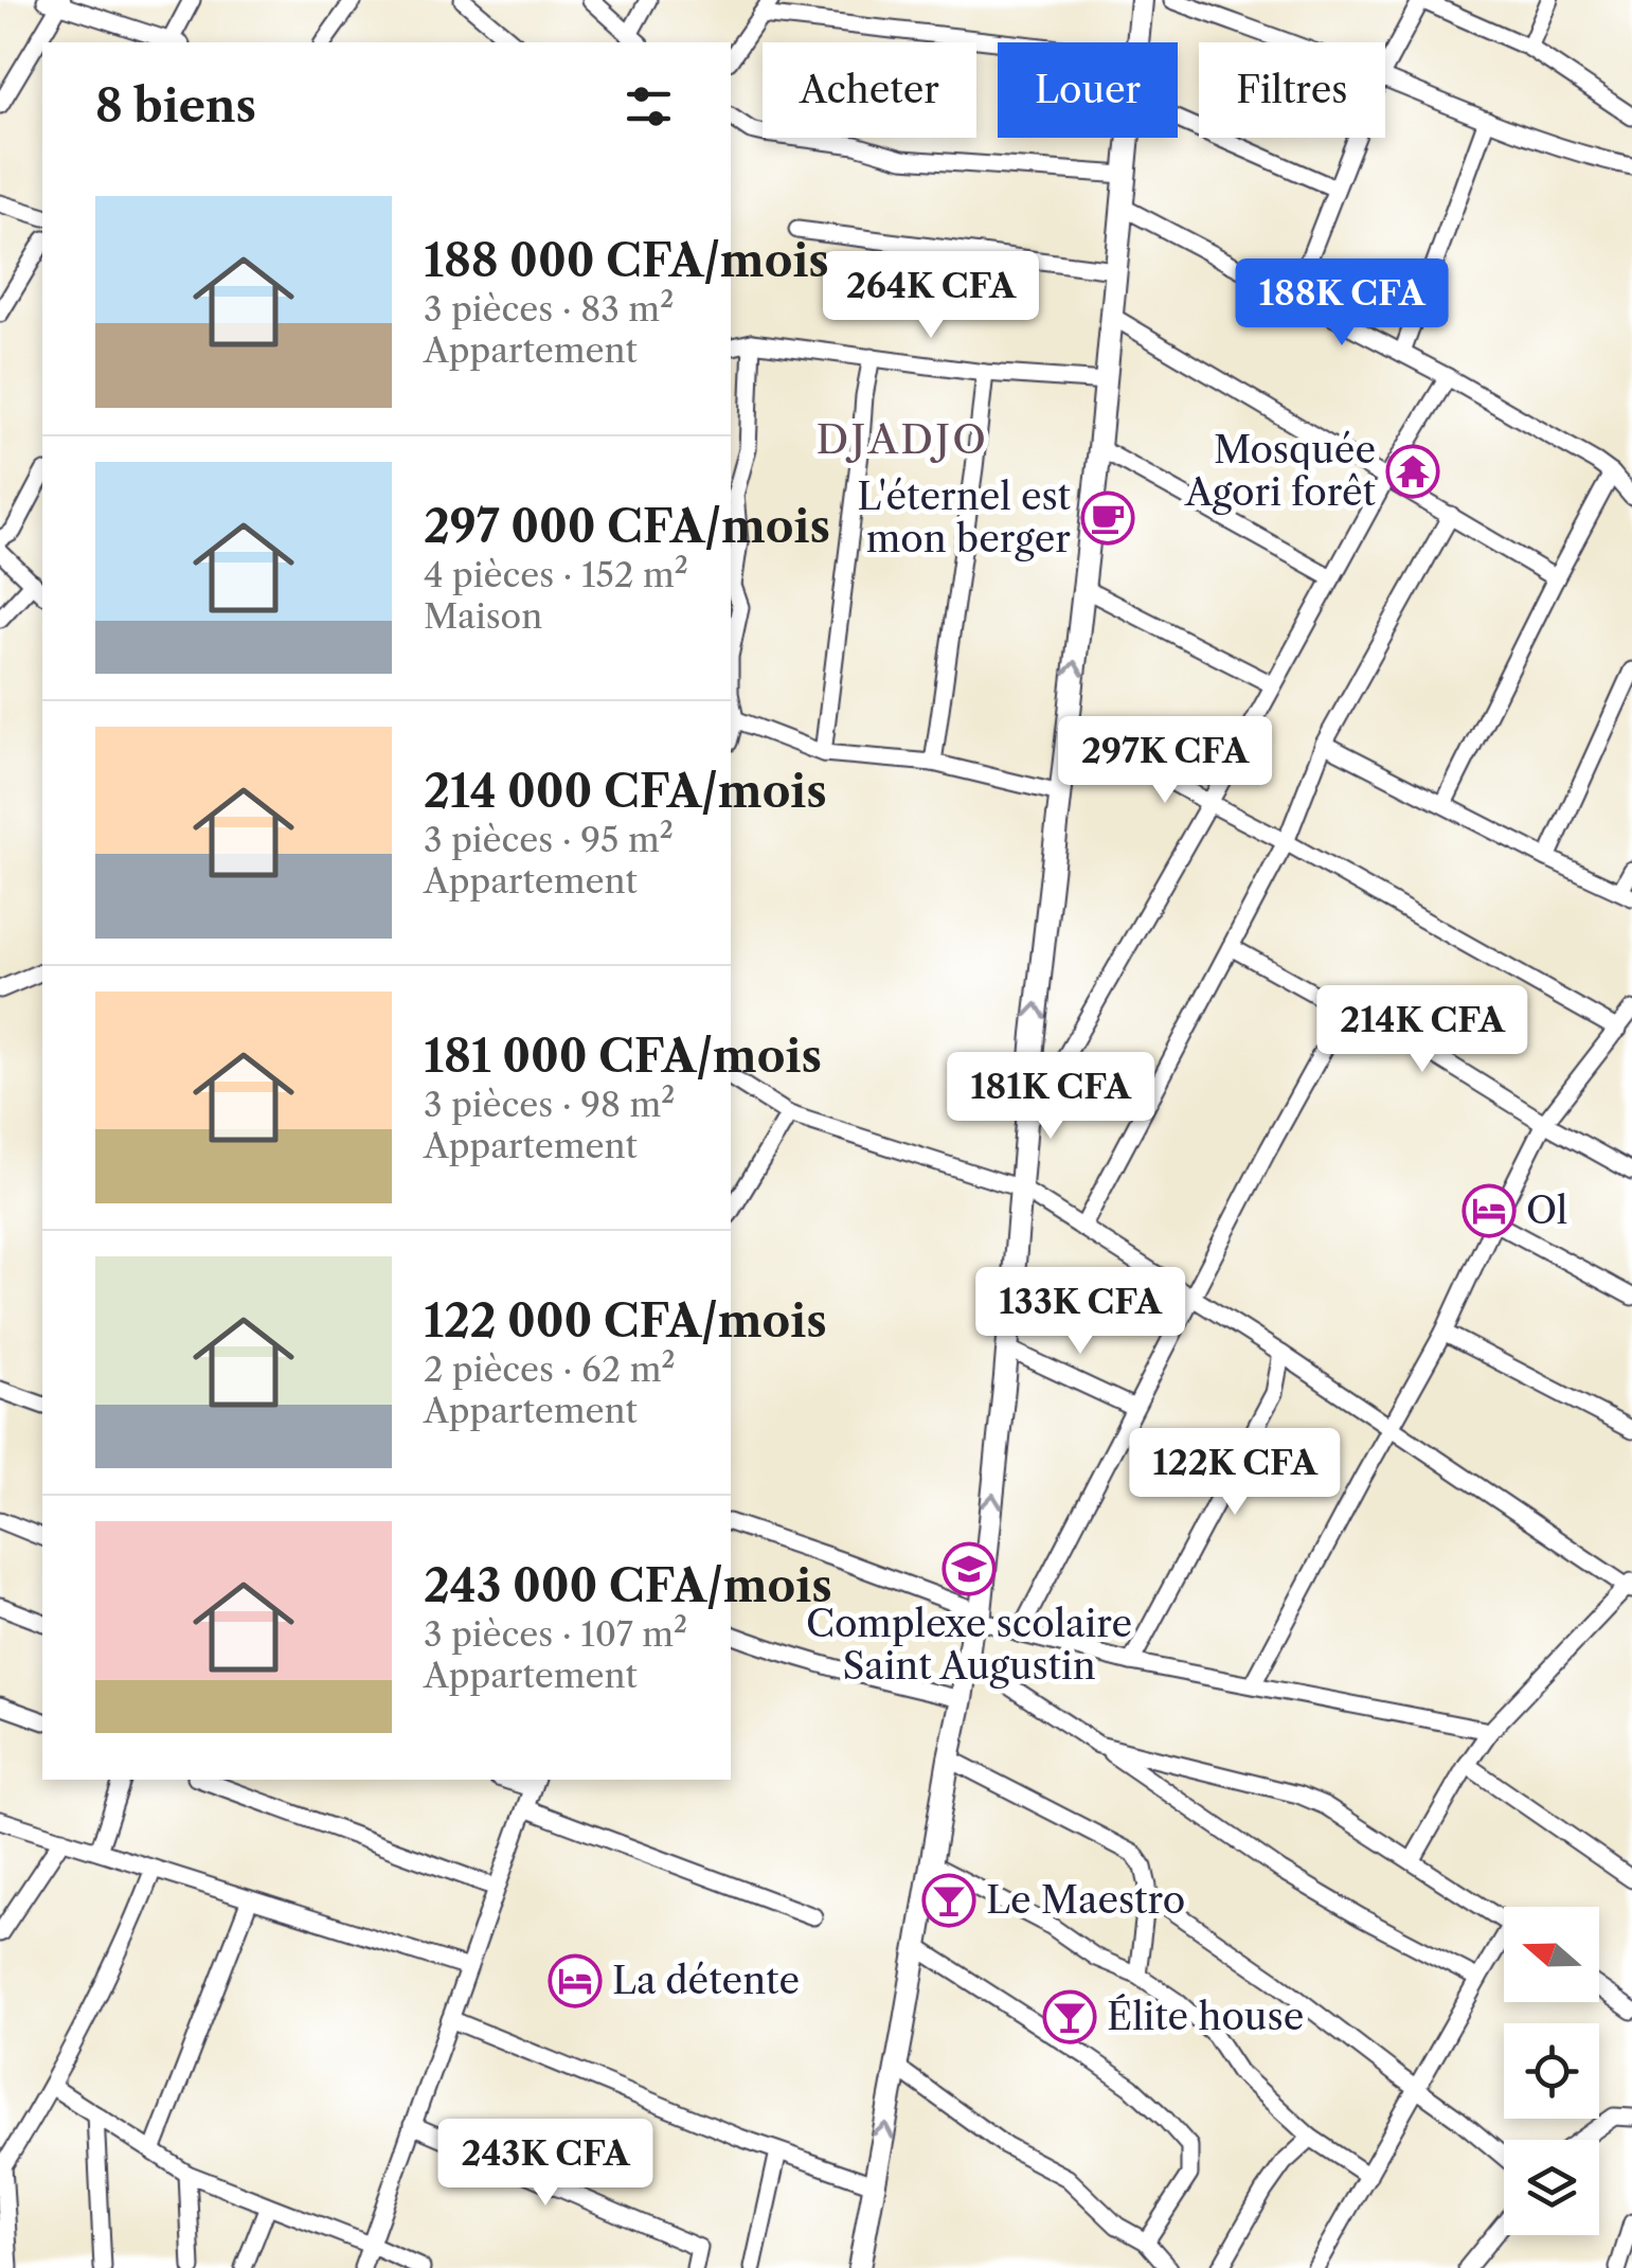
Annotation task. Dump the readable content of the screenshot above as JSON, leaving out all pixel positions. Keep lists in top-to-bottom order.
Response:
{
  "districts": ["DJADJO"],
  "places": {
    "temple": ["Mosquée Agori forêt"],
    "cafe": ["L'éternel est mon berger"],
    "hotel": ["Ol", "La détente"],
    "school or university": ["Complexe scolaire Saint Augustin"],
    "bar": ["Le Maestro", "Élite house"]
  },
  "north": "left",
  "page": {
    "chip": ["Acheter", "Louer", "Filtres"],
    "heading": "8 biens",
    "list": [
      {
        "name": "188 000 CFA/mois",
        "note": "3 pièces · 83 m² · Appartement"
      },
      {
        "name": "297 000 CFA/mois",
        "note": "4 pièces · 152 m² · Maison"
      },
      {
        "name": "214 000 CFA/mois",
        "note": "3 pièces · 95 m² · Appartement"
      },
      {
        "name": "181 000 CFA/mois",
        "note": "3 pièces · 98 m² · Appartement"
      },
      {
        "name": "122 000 CFA/mois",
        "note": "2 pièces · 62 m² · Appartement"
      },
      {
        "name": "243 000 CFA/mois",
        "note": "3 pièces · 107 m² · Appartement"
      }
    ],
    "price": [
      "264K CFA",
      "188K CFA",
      "297K CFA",
      "214K CFA",
      "181K CFA",
      "133K CFA",
      "122K CFA",
      "243K CFA"
    ]
  }
}
